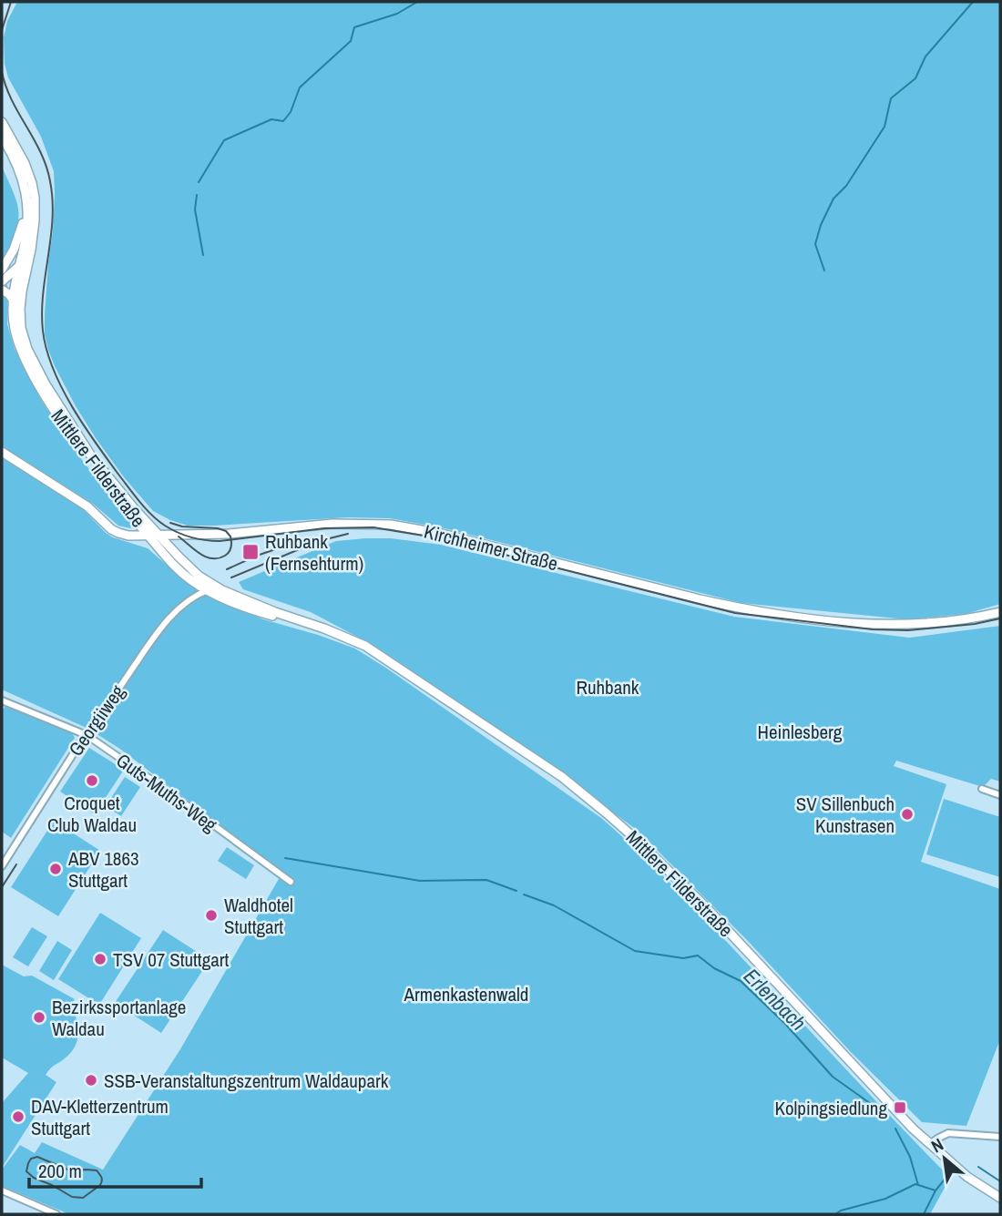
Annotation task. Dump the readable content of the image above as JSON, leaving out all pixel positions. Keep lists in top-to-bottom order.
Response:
{
  "streets": {
    "main road": ["Mittlere Filderstraße", "Kirchheimer Straße"],
    "street": ["Georgiiweg", "Guts-Muths-Weg"]
  },
  "crossings": [
    ["Mittlere Filderstraße", "Kirchheimer Straße"],
    ["Mittlere Filderstraße", "Georgiiweg"],
    ["Georgiiweg", "Guts-Muths-Weg"]
  ],
  "water": ["Erlenbach"],
  "parks": ["Ruhbank", "Heinlesberg", "Armenkastenwald"],
  "places": {
    "transit": ["Ruhbank (Fernsehturm)", "Kolpingsiedlung"],
    "other": [
      "Croquet Club Waldau",
      "SV Sillenbuch Kunstrasen",
      "ABV 1863 Stuttgart",
      "Waldhotel Stuttgart",
      "TSV 07 Stuttgart",
      "Bezirkssportanlage Waldau",
      "SSB-Veranstaltungszentrum Waldaupark",
      "DAV-Kletterzentrum Stuttgart"
    ]
  },
  "scale_bar": "200 m",
  "north": "top left"
}
